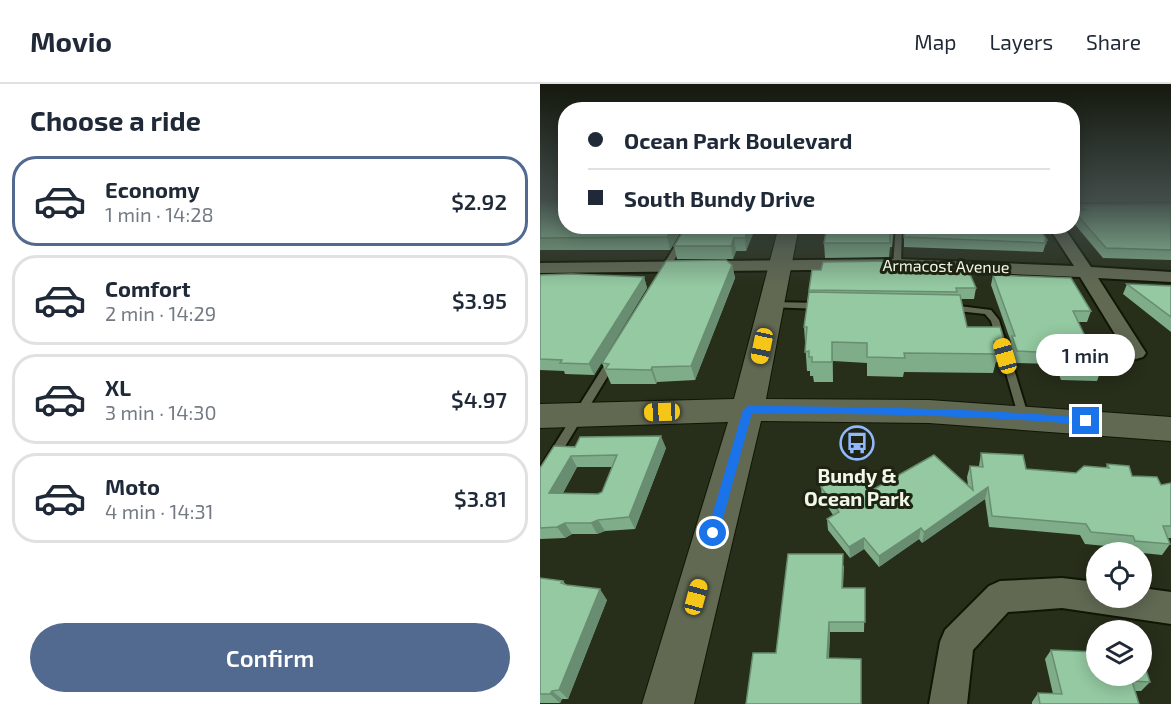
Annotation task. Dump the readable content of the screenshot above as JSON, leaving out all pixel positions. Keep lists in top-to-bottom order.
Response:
{
  "streets": {
    "street": ["Armacost Avenue"]
  },
  "places": {
    "bus stop": ["Bundy & Ocean Park"]
  },
  "page": {
    "header": "Movio",
    "nav": ["Map", "Layers", "Share"],
    "heading": "Choose a ride",
    "banner": ["Ocean Park Boulevard", "South Bundy Drive"],
    "list": [
      {
        "name": "Economy",
        "note": "1 min · 14:28",
        "value": "$2.92"
      },
      {
        "name": "Comfort",
        "note": "2 min · 14:29",
        "value": "$3.95"
      },
      {
        "name": "XL",
        "note": "3 min · 14:30",
        "value": "$4.97"
      },
      {
        "name": "Moto",
        "note": "4 min · 14:31",
        "value": "$3.81"
      }
    ],
    "bubble": "1 min",
    "buttons": "Confirm"
  }
}
